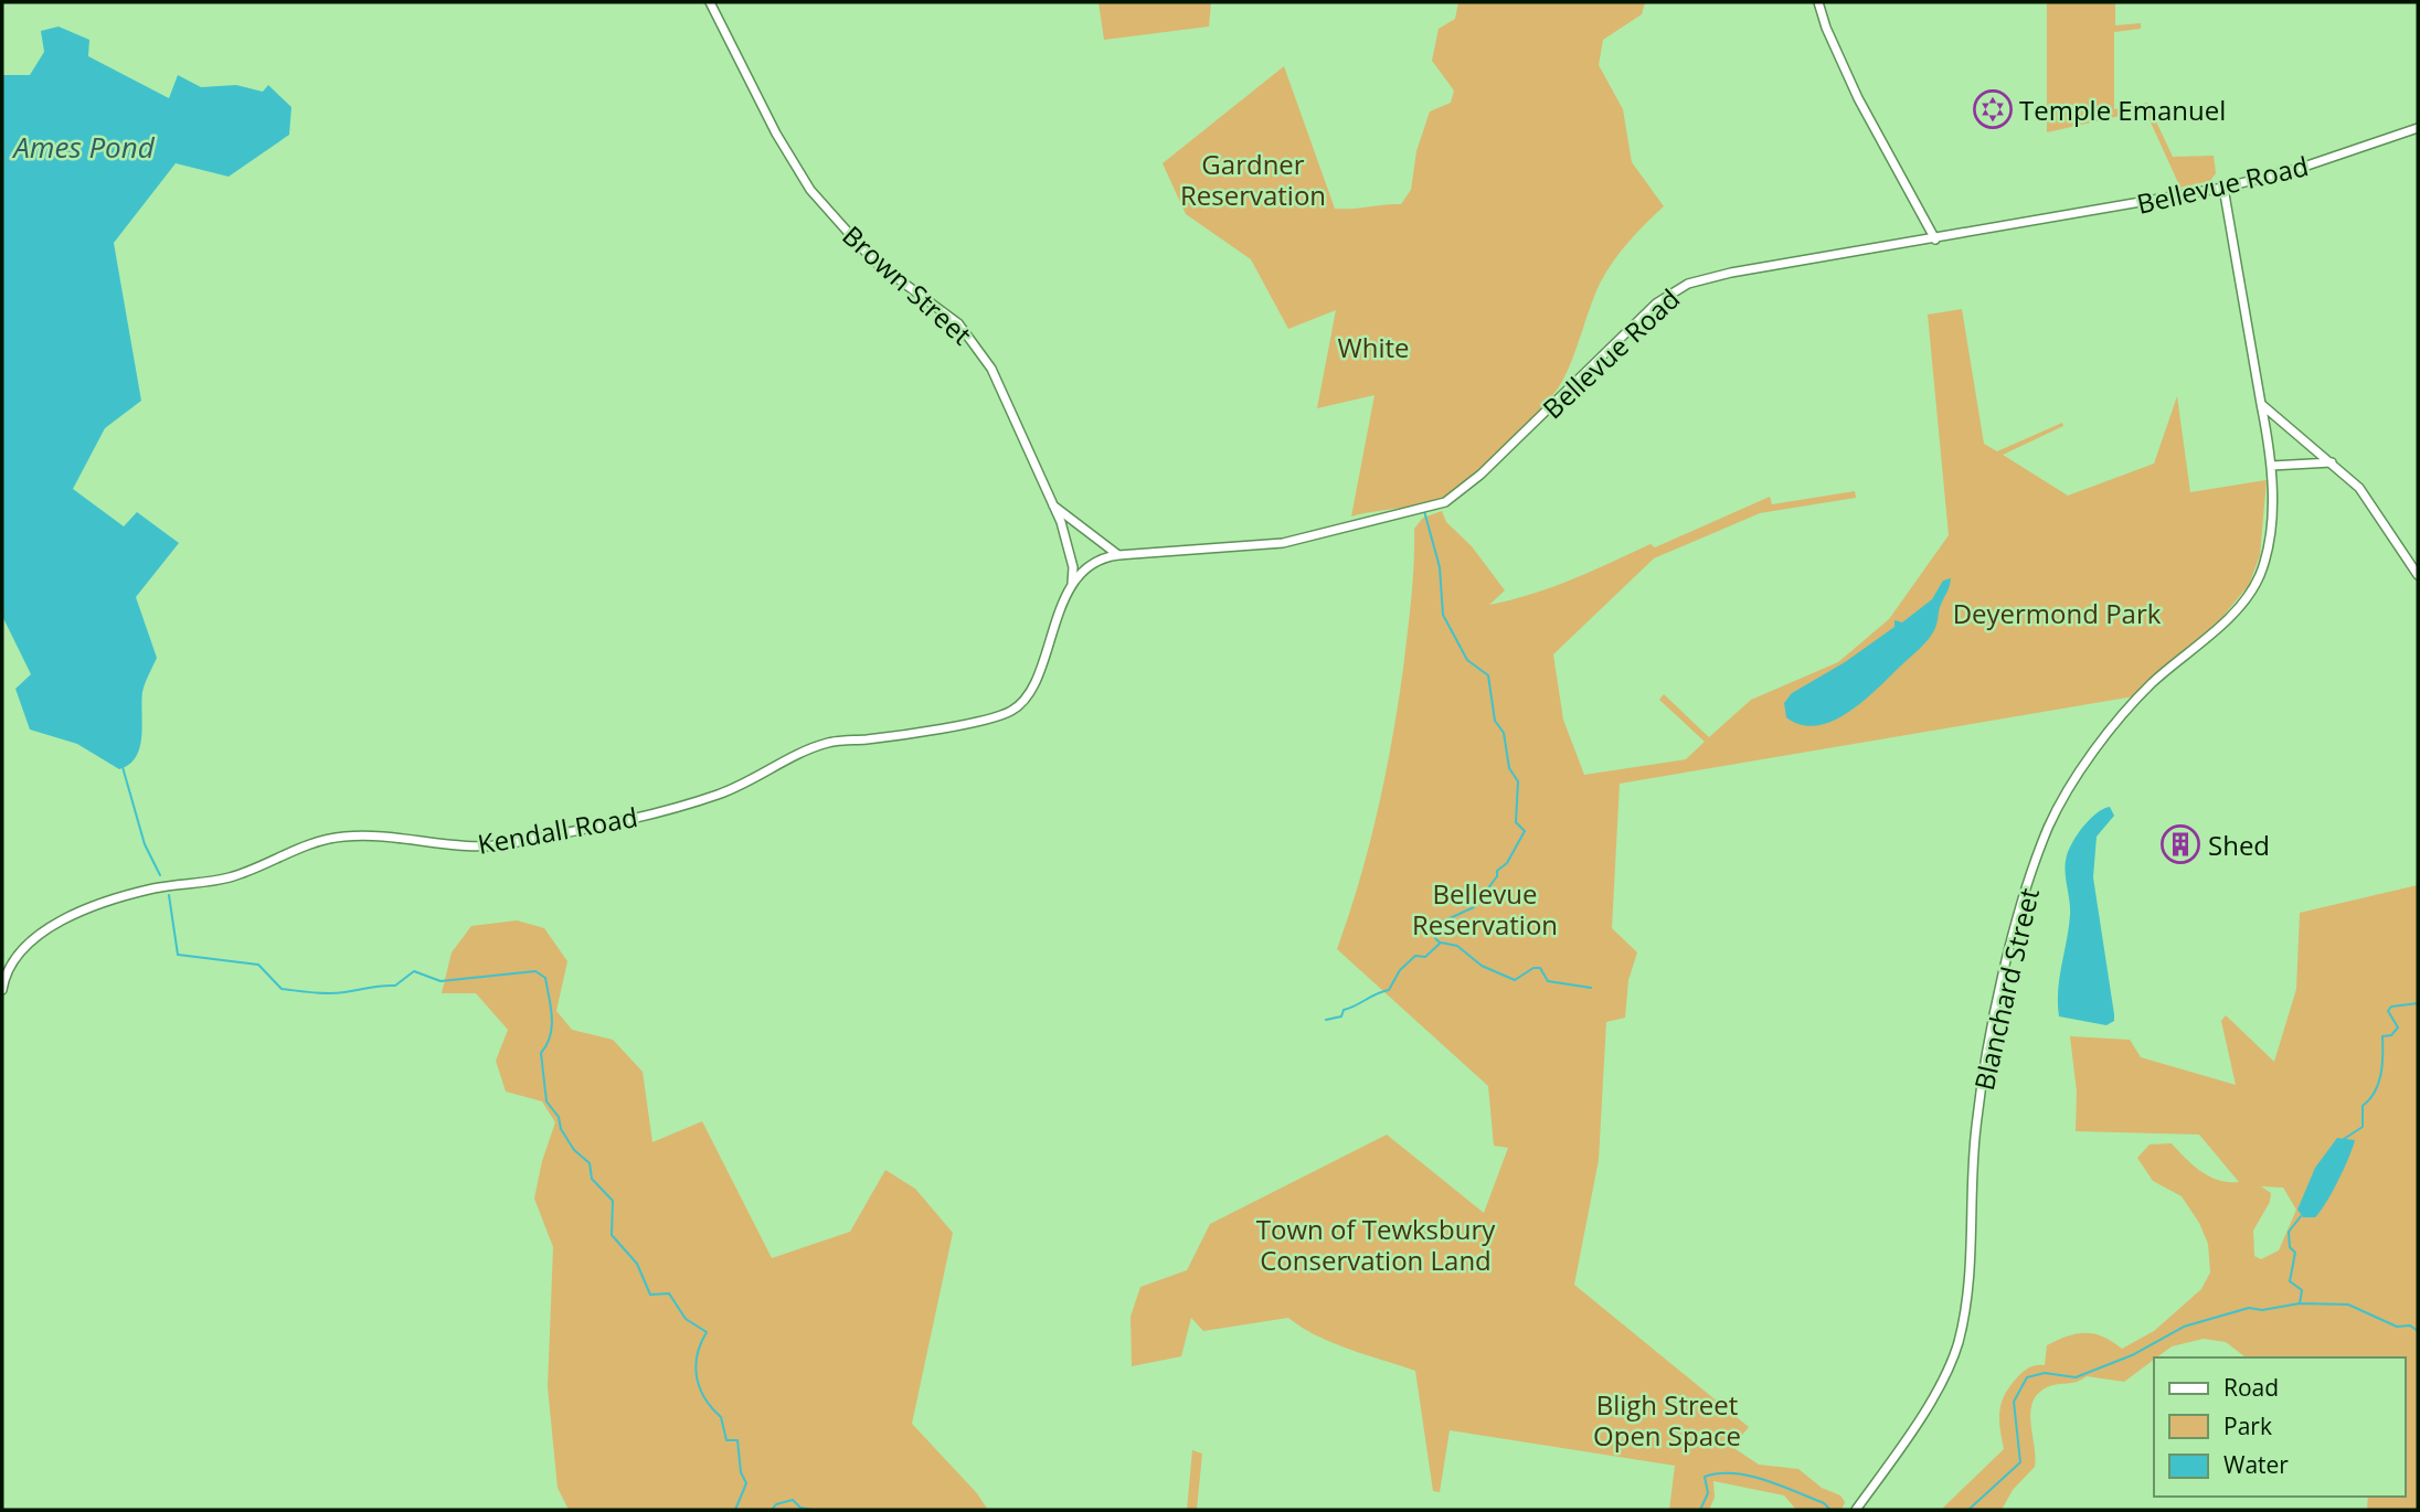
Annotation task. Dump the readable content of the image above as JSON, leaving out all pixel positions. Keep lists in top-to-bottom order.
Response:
{
  "streets": {
    "street": [
      "Bellevue Road",
      "Brown Street",
      "Kendall Road",
      "Blanchard Street"
    ]
  },
  "crossings": [
    ["Bellevue Road", "Brown Street"],
    ["Bellevue Road", "Kendall Road"],
    ["Bellevue Road", "Blanchard Street"],
    ["Brown Street", "Kendall Road"]
  ],
  "water": ["Ames Pond"],
  "parks": [
    "Gardner Reservation",
    "White",
    "Deyermond Park",
    "Bellevue Reservation",
    "Town of Tewksbury Conservation Land",
    "Bligh Street Open Space"
  ],
  "places": {
    "synagogue": ["Temple Emanuel"],
    "building": ["Shed"]
  },
  "legend": ["Road", "Park", "Water"]
}
